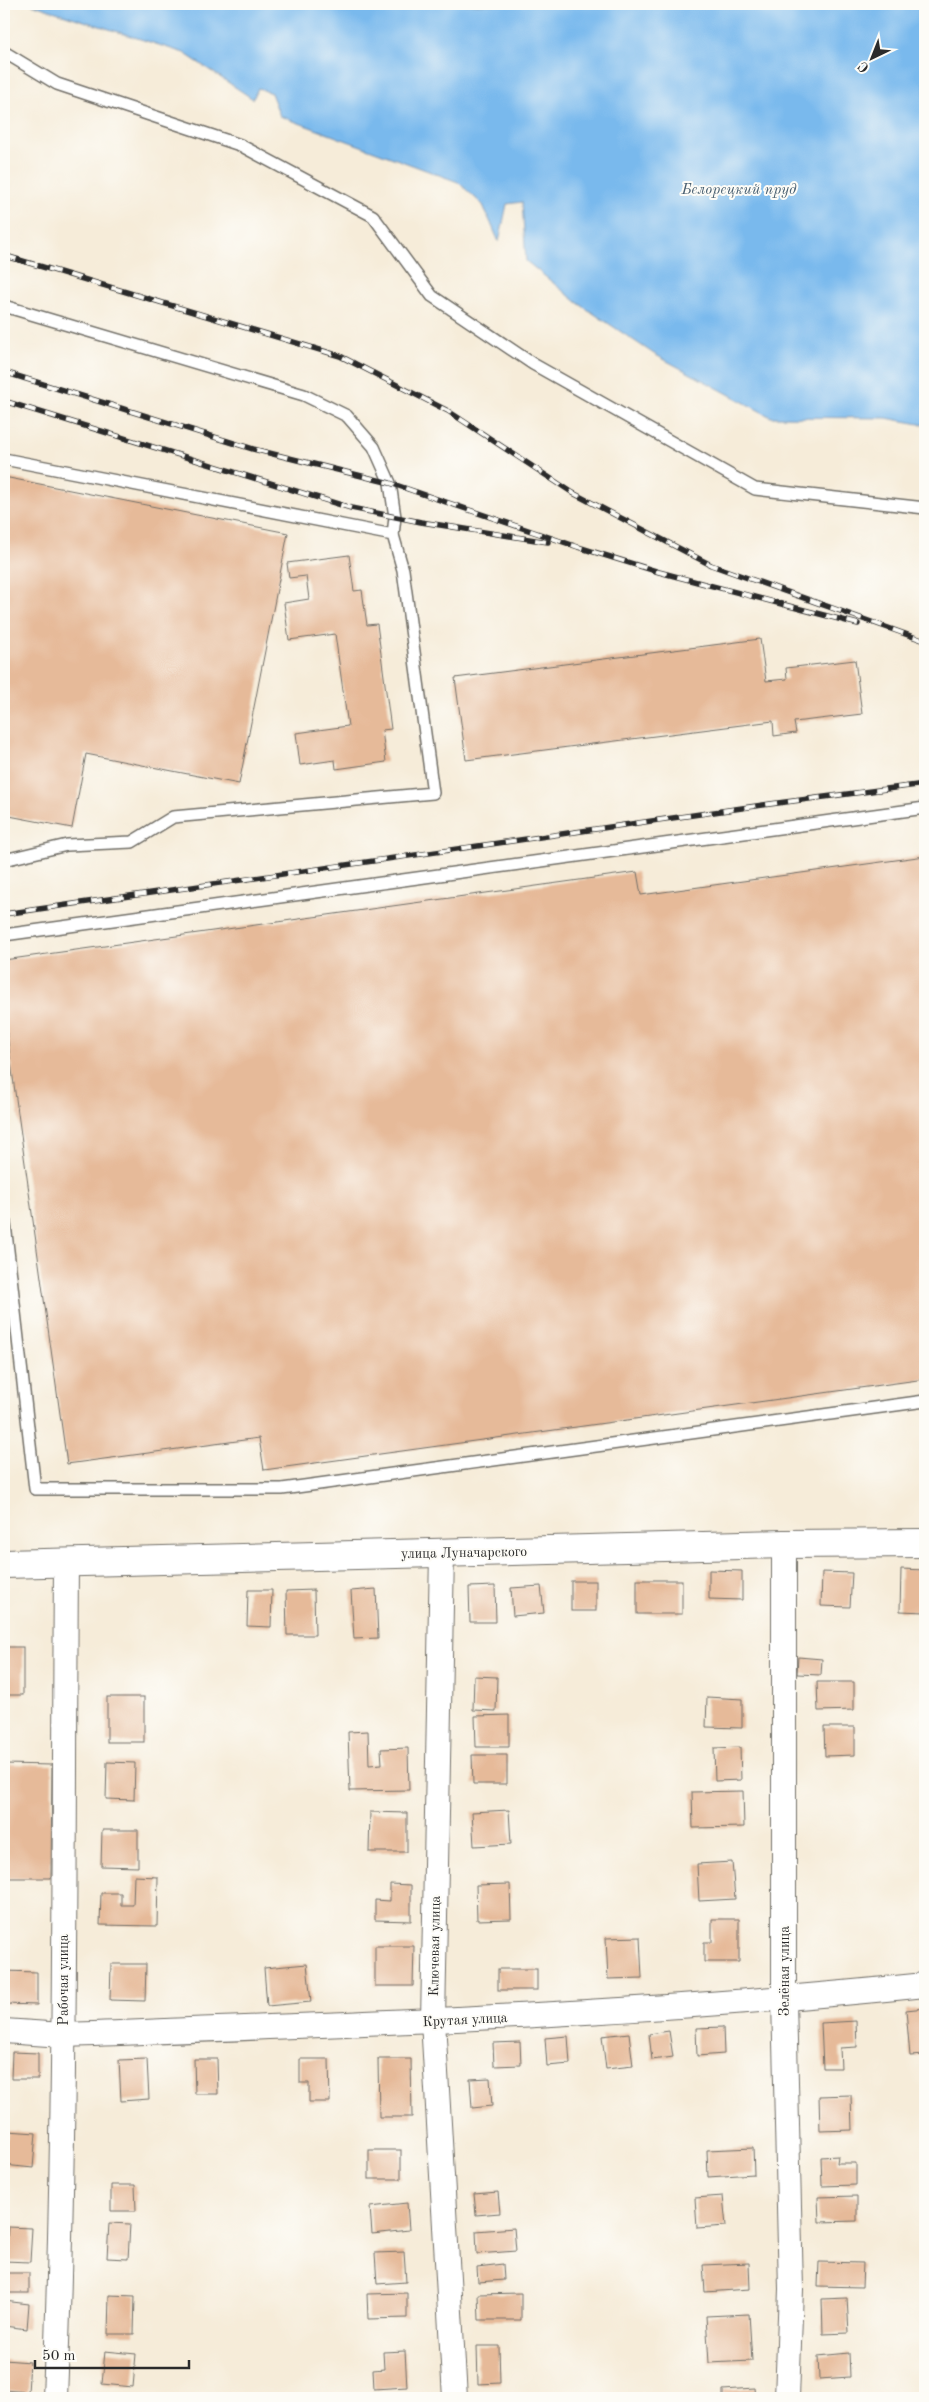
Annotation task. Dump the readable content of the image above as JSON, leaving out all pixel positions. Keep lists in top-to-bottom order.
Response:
{
  "streets": {
    "street": [
      "улица Луначарского",
      "Ключевая улица",
      "Зелёная улица",
      "Рабочая улица",
      "Крутая улица"
    ]
  },
  "crossings": [
    ["улица Луначарского", "Ключевая улица"],
    ["улица Луначарского", "Зелёная улица"],
    ["улица Луначарского", "Рабочая улица"],
    ["Ключевая улица", "Крутая улица"],
    ["Зелёная улица", "Крутая улица"],
    ["Рабочая улица", "Крутая улица"]
  ],
  "water": ["Белорецкий пруд"],
  "scale_bar": "50 m",
  "north": "bottom left"
}
